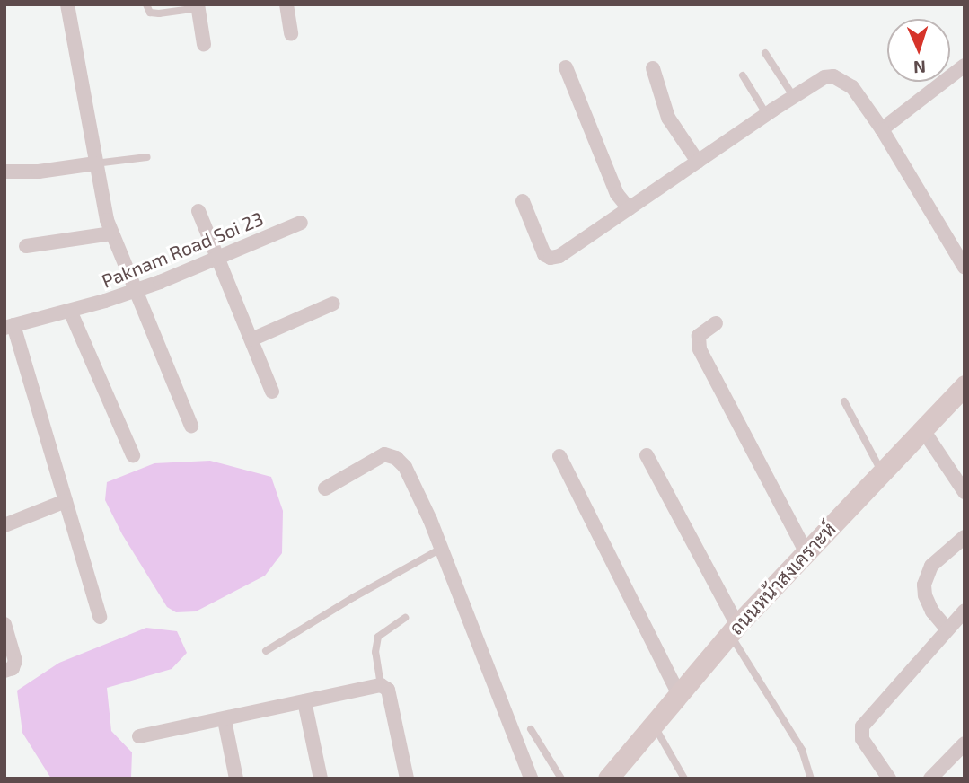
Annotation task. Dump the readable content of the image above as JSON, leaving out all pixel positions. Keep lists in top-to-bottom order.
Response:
{
  "streets": {
    "main road": ["ถนนหน้าสงเคราะห์"],
    "street": ["Paknam Road Soi 23"]
  },
  "north": "bottom"
}
